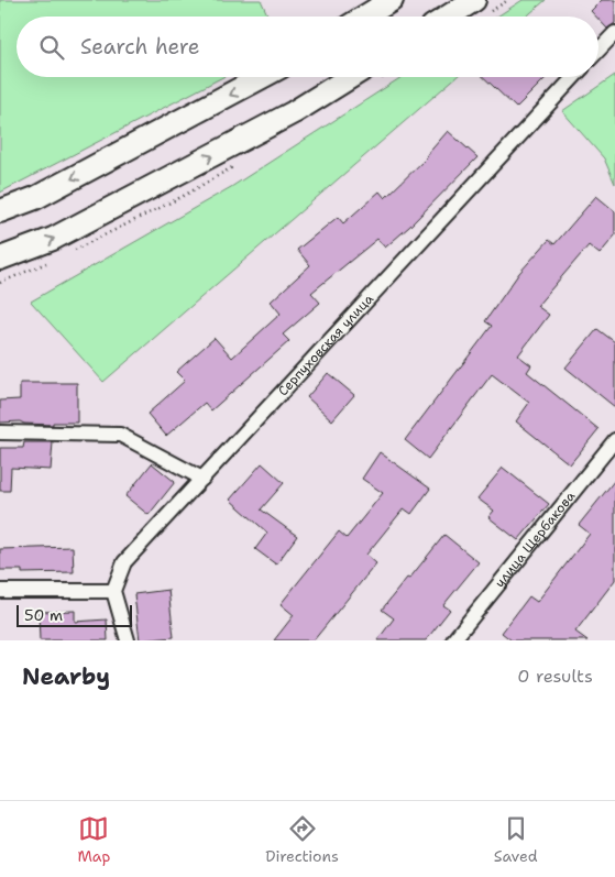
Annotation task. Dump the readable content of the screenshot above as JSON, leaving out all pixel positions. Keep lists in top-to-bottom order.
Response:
{
  "streets": {
    "street": ["Серпуховская улица", "улица Щербакова"]
  },
  "scale_bar": "50 m",
  "page": {
    "search": "Search here",
    "scale": "50 m",
    "heading": ["Nearby", "0 results"],
    "nav": ["Map", "Directions", "Saved"]
  }
}
